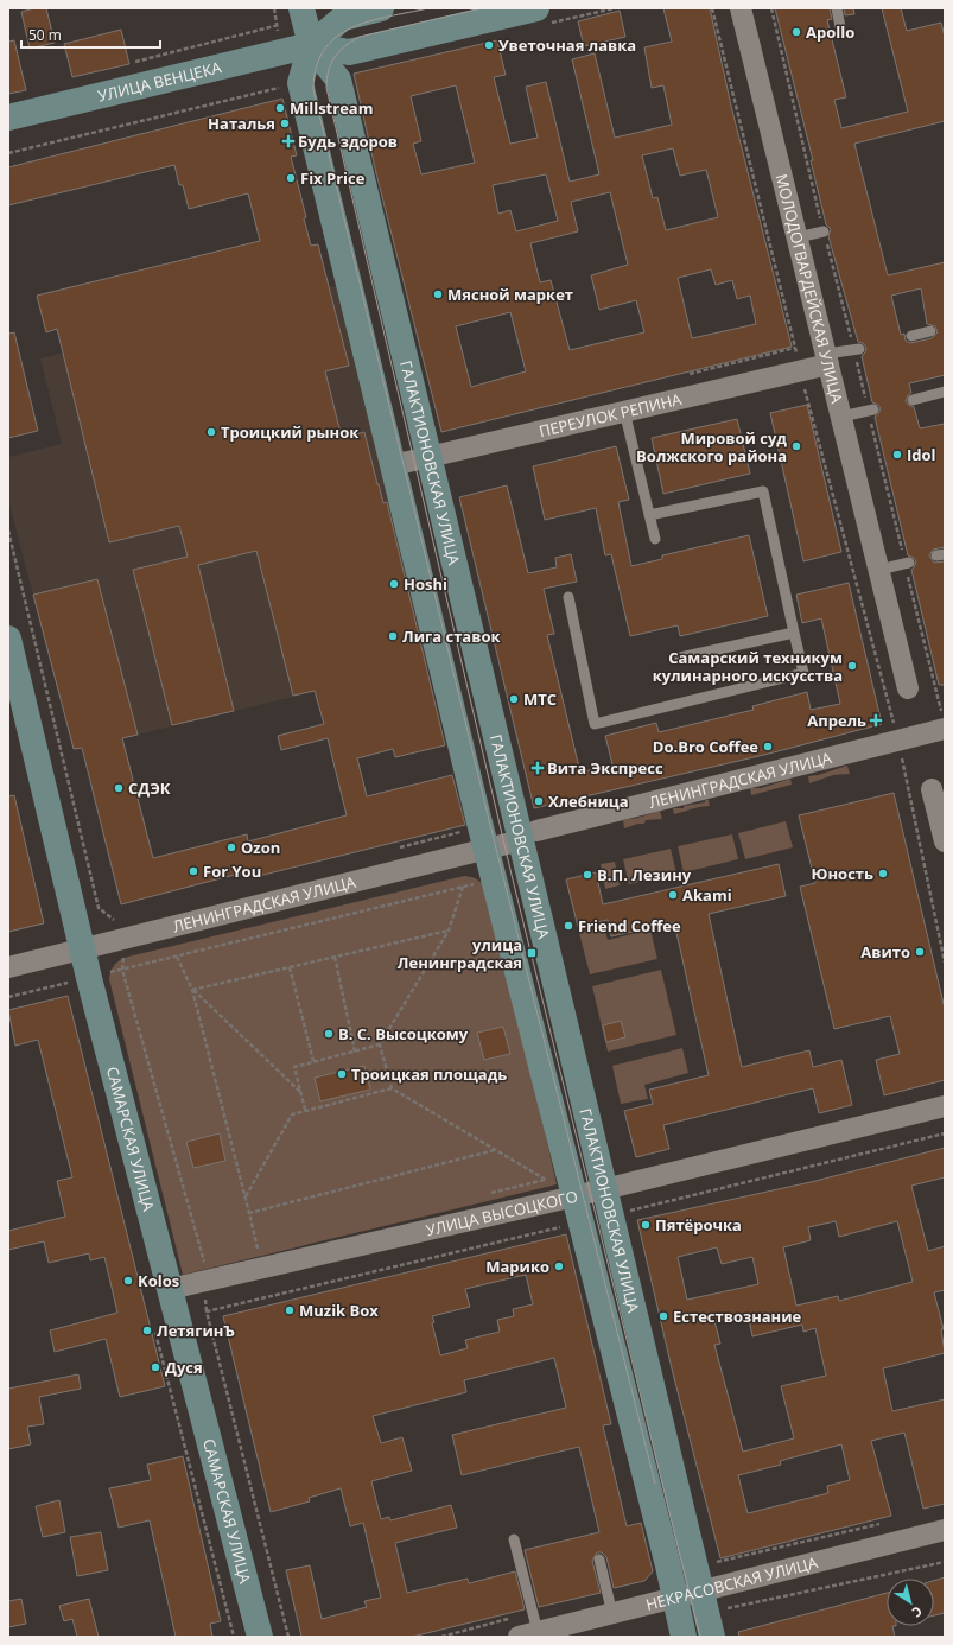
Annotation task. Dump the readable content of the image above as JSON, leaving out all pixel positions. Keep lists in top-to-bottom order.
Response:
{
  "streets": {
    "main road": ["УЛИЦА ВЕНЦЕКА", "ГАЛАКТИОНОВСКАЯ УЛИЦА", "САМАРСКАЯ УЛИЦА"],
    "street": [
      "МОЛОДОГВАРДЕЙСКАЯ УЛИЦА",
      "ПЕРЕУЛОК РЕПИНА",
      "ЛЕНИНГРАДСКАЯ УЛИЦА",
      "УЛИЦА ВЫСОЦКОГО",
      "НЕКРАСОВСКАЯ УЛИЦА"
    ]
  },
  "crossings": [
    ["УЛИЦА ВЕНЦЕКА", "ГАЛАКТИОНОВСКАЯ УЛИЦА"],
    ["МОЛОДОГВАРДЕЙСКАЯ УЛИЦА", "ПЕРЕУЛОК РЕПИНА"],
    ["ПЕРЕУЛОК РЕПИНА", "ГАЛАКТИОНОВСКАЯ УЛИЦА"],
    ["ГАЛАКТИОНОВСКАЯ УЛИЦА", "ЛЕНИНГРАДСКАЯ УЛИЦА"],
    ["ГАЛАКТИОНОВСКАЯ УЛИЦА", "УЛИЦА ВЫСОЦКОГО"],
    ["ГАЛАКТИОНОВСКАЯ УЛИЦА", "НЕКРАСОВСКАЯ УЛИЦА"],
    ["ЛЕНИНГРАДСКАЯ УЛИЦА", "САМАРСКАЯ УЛИЦА"],
    ["САМАРСКАЯ УЛИЦА", "УЛИЦА ВЫСОЦКОГО"]
  ],
  "places": {
    "other": [
      "Apollo",
      "Уветочная лавка",
      "Millstream",
      "Наталья",
      "Fix Price",
      "Мясной маркет",
      "Троицкий рынок",
      "Мировой суд Волжского района",
      "Idol",
      "Hoshi",
      "Лига ставок",
      "Самарский техникум кулинарного искусства",
      "МТС",
      "Do.Bro Coffee",
      "СДЭК",
      "Хлебница",
      "Ozon",
      "For You",
      "Юность",
      "В.П. Лезину",
      "Akami",
      "Friend Coffee",
      "Авито",
      "В. С. Высоцкому",
      "Троицкая площадь",
      "Пятёрочка",
      "Марико",
      "Kolos",
      "Muzik Box",
      "Естествознание",
      "ЛетягинЪ",
      "Дуся"
    ],
    "health": ["Будь здоров", "Апрель", "Вита Экспресс"],
    "transit": ["улица Ленинградская"]
  },
  "scale_bar": "50 m",
  "north": "bottom right"
}
